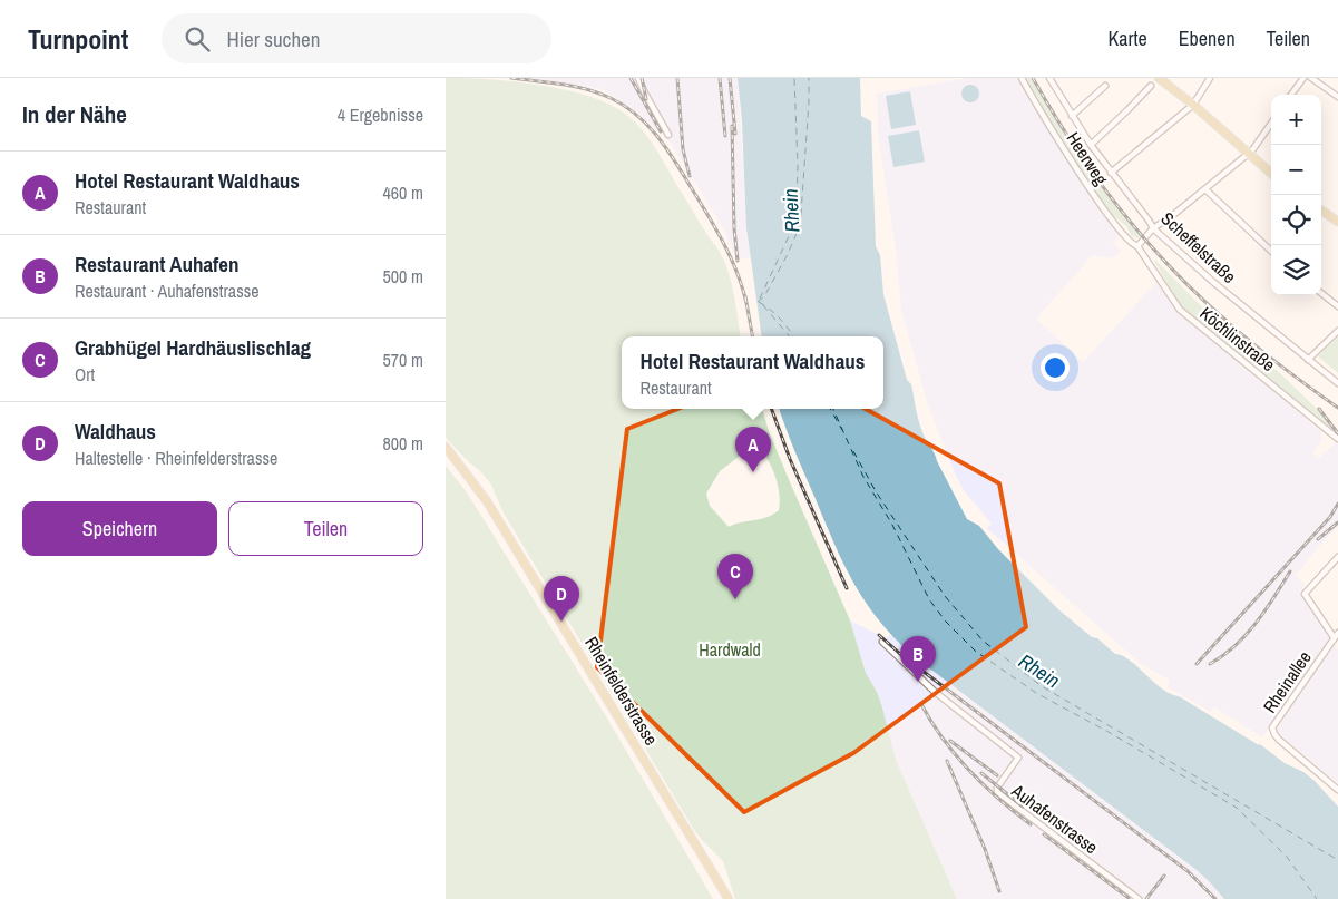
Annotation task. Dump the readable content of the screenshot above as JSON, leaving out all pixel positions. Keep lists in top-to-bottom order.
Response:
{
  "streets": {
    "main road": ["Rheinfelderstrasse"],
    "street": [
      "Heerweg",
      "Scheffelstraße",
      "Köchlinstraße",
      "Rheinallee",
      "Auhafenstrasse"
    ]
  },
  "crossings": [
    ["Heerweg", "Köchlinstraße"]
  ],
  "water": ["Rhein"],
  "parks": ["Hardwald"],
  "page": {
    "header": "Turnpoint",
    "search": "Hier suchen",
    "nav": ["Karte", "Ebenen", "Teilen"],
    "heading": ["In der Nähe", "4 Ergebnisse"],
    "map_buttons": ["+", "−"],
    "list": [
      {
        "mark": "A",
        "name": "Hotel Restaurant Waldhaus",
        "note": "Restaurant",
        "value": "460 m"
      },
      {
        "mark": "B",
        "name": "Restaurant Auhafen",
        "note": "Restaurant · Auhafenstrasse",
        "value": "500 m"
      },
      {
        "mark": "C",
        "name": "Grabhügel Hardhäuslischlag",
        "note": "Ort",
        "value": "570 m"
      },
      {
        "mark": "D",
        "name": "Waldhaus",
        "note": "Haltestelle · Rheinfelderstrasse",
        "value": "800 m"
      }
    ],
    "popup": ["Hotel Restaurant Waldhaus", "Restaurant"],
    "pins": [
      "A",
      "C",
      "D",
      "B"
    ],
    "buttons": ["Speichern", "Teilen"]
  }
}
